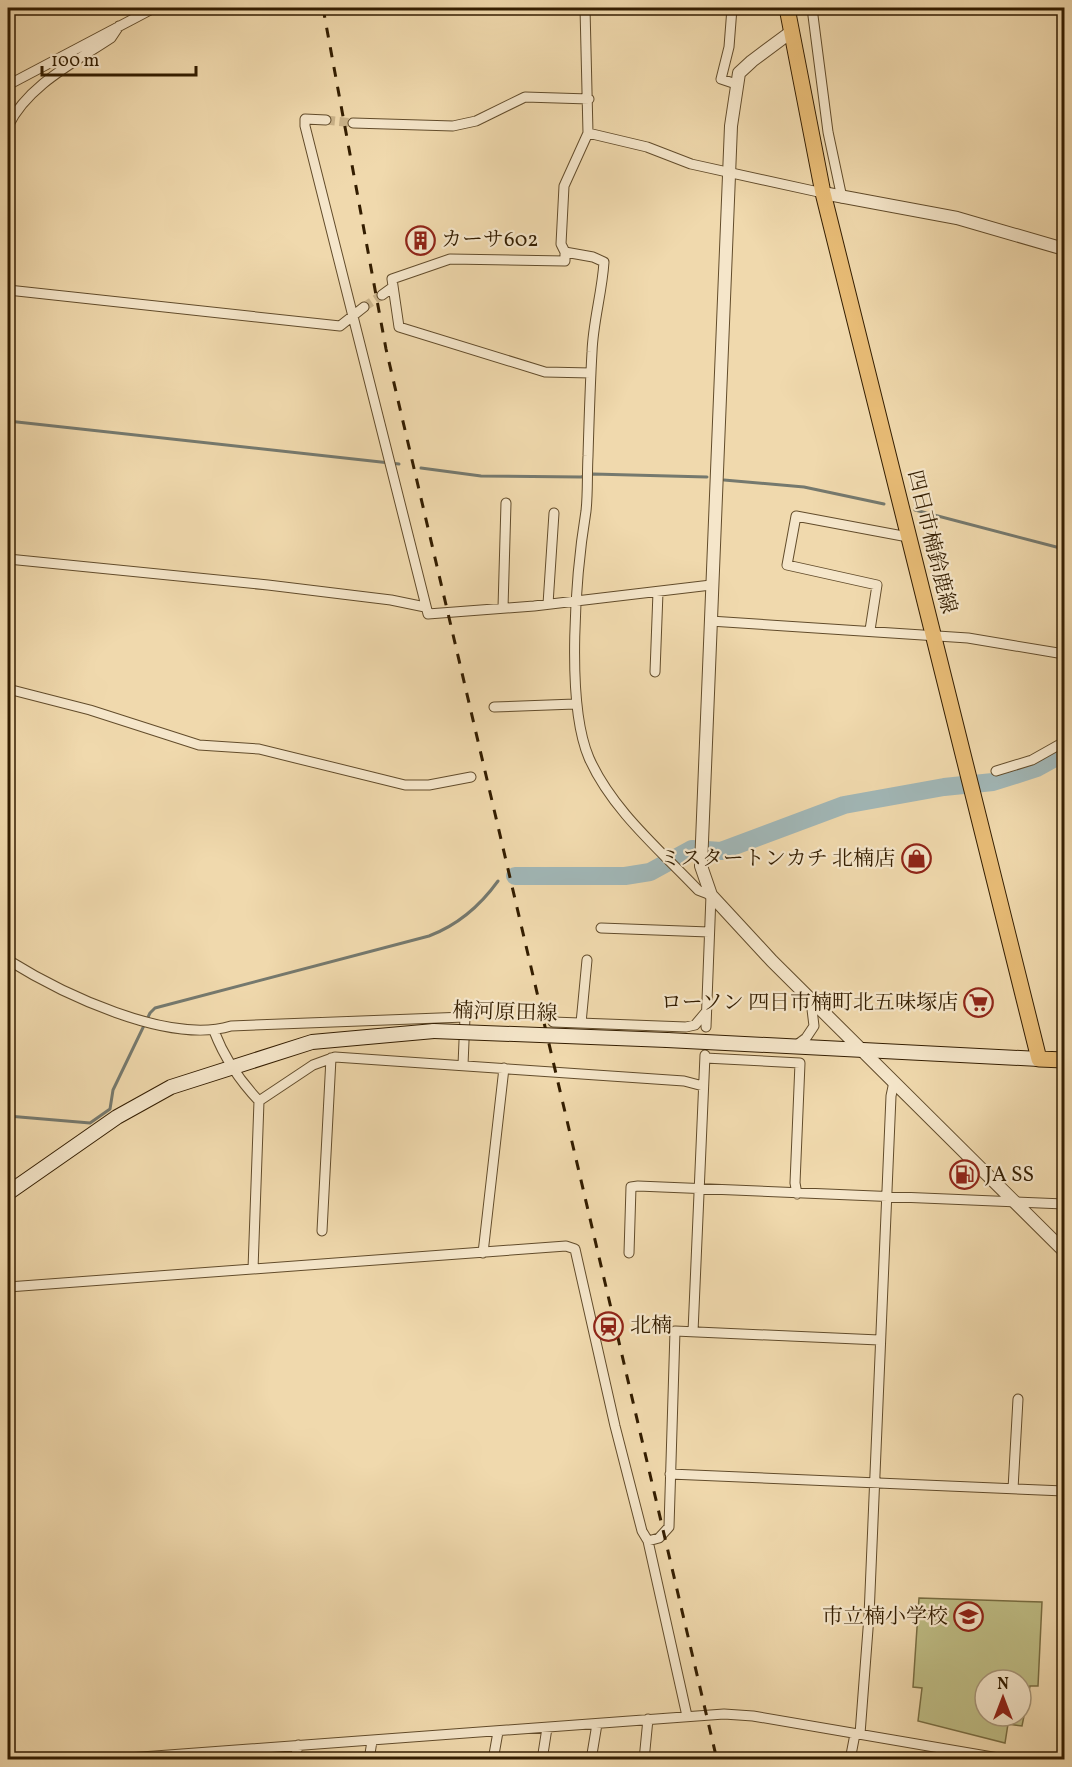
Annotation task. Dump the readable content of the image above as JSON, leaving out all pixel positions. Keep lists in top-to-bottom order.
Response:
{
  "streets": {
    "main road": ["四日市楠鈴鹿線", "楠河原田線"]
  },
  "crossings": [
    ["四日市楠鈴鹿線", "楠河原田線"]
  ],
  "places": {
    "building": ["カーサ602"],
    "shop": ["ミスタートンカチ 北楠店"],
    "supermarket": ["ローソン 四日市楠町北五味塚店"],
    "fuel station": ["JA SS"],
    "station": ["北楠"],
    "school or university": ["市立楠小学校"]
  },
  "scale_bar": "100 m",
  "north": "top"
}
